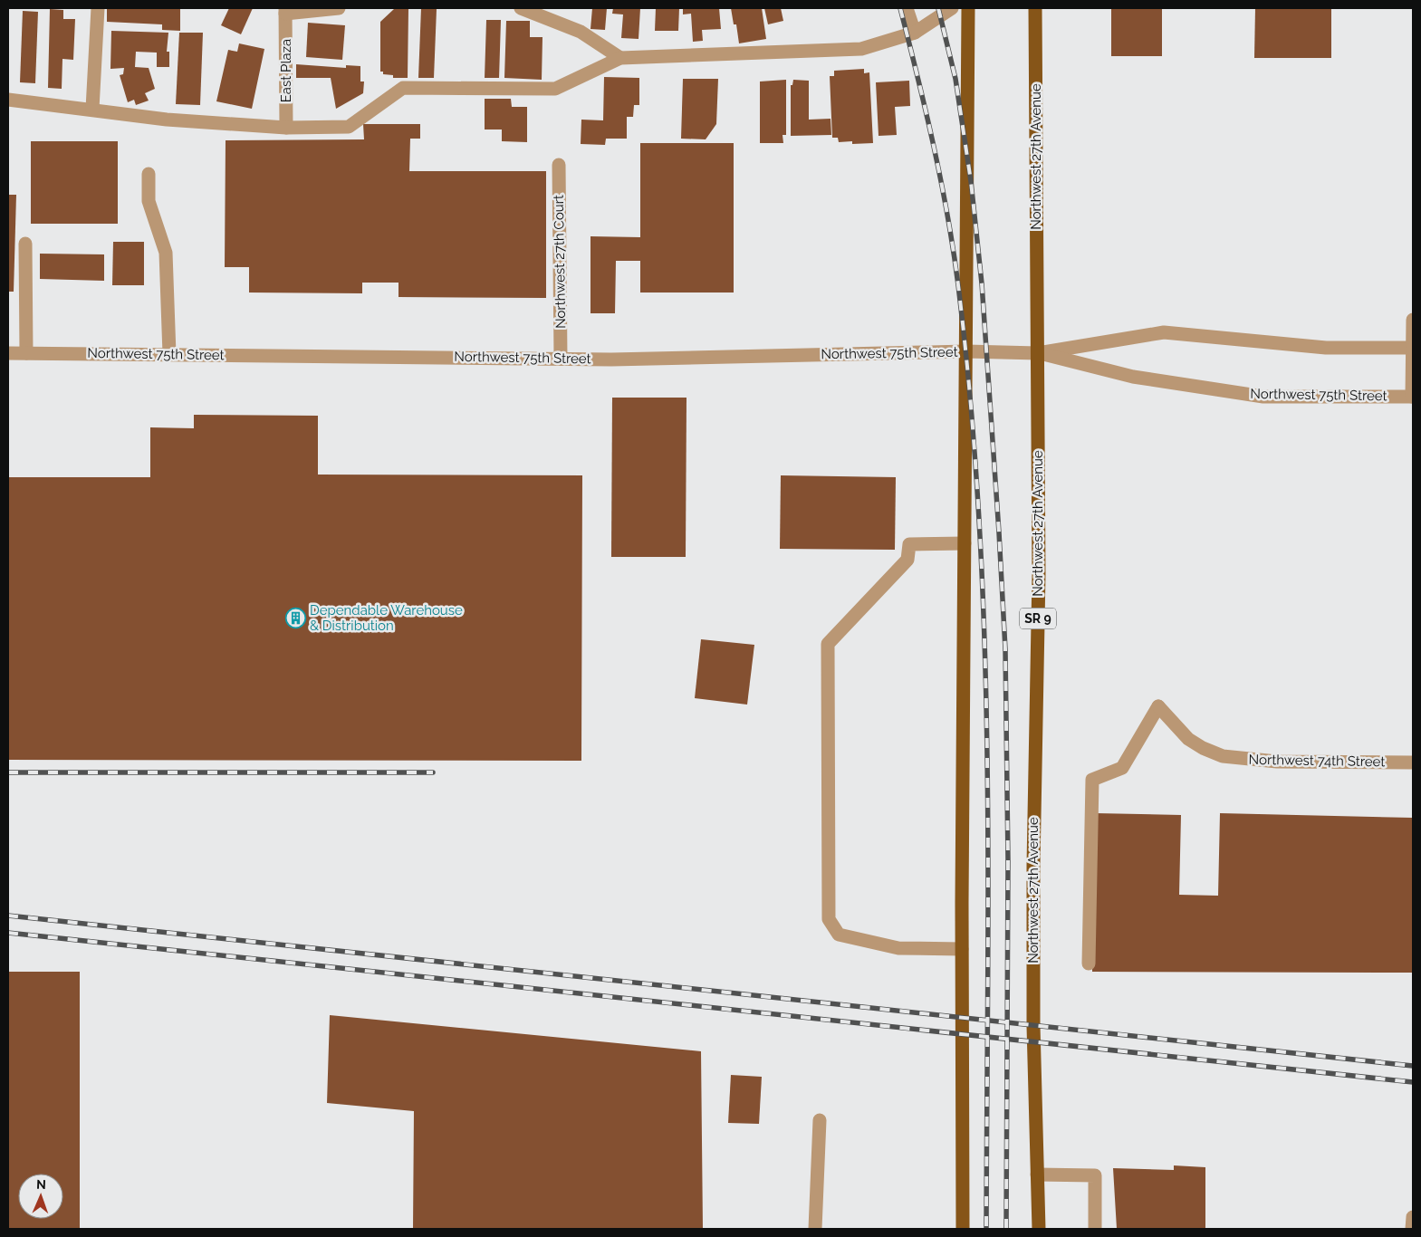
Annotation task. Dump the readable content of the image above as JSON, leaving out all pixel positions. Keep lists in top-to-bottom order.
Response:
{
  "streets": {
    "main road": ["Northwest 27th Avenue", "SR 9"],
    "street": [
      "East Plaza",
      "Northwest 27th Court",
      "Northwest 75th Street",
      "Northwest 74th Street"
    ]
  },
  "crossings": [
    ["Northwest 27th Avenue", "Northwest 75th Street"],
    ["Northwest 27th Court", "Northwest 75th Street"]
  ],
  "places": {
    "building": ["Dependable Warehouse & Distribution"]
  },
  "north": "top"
}
